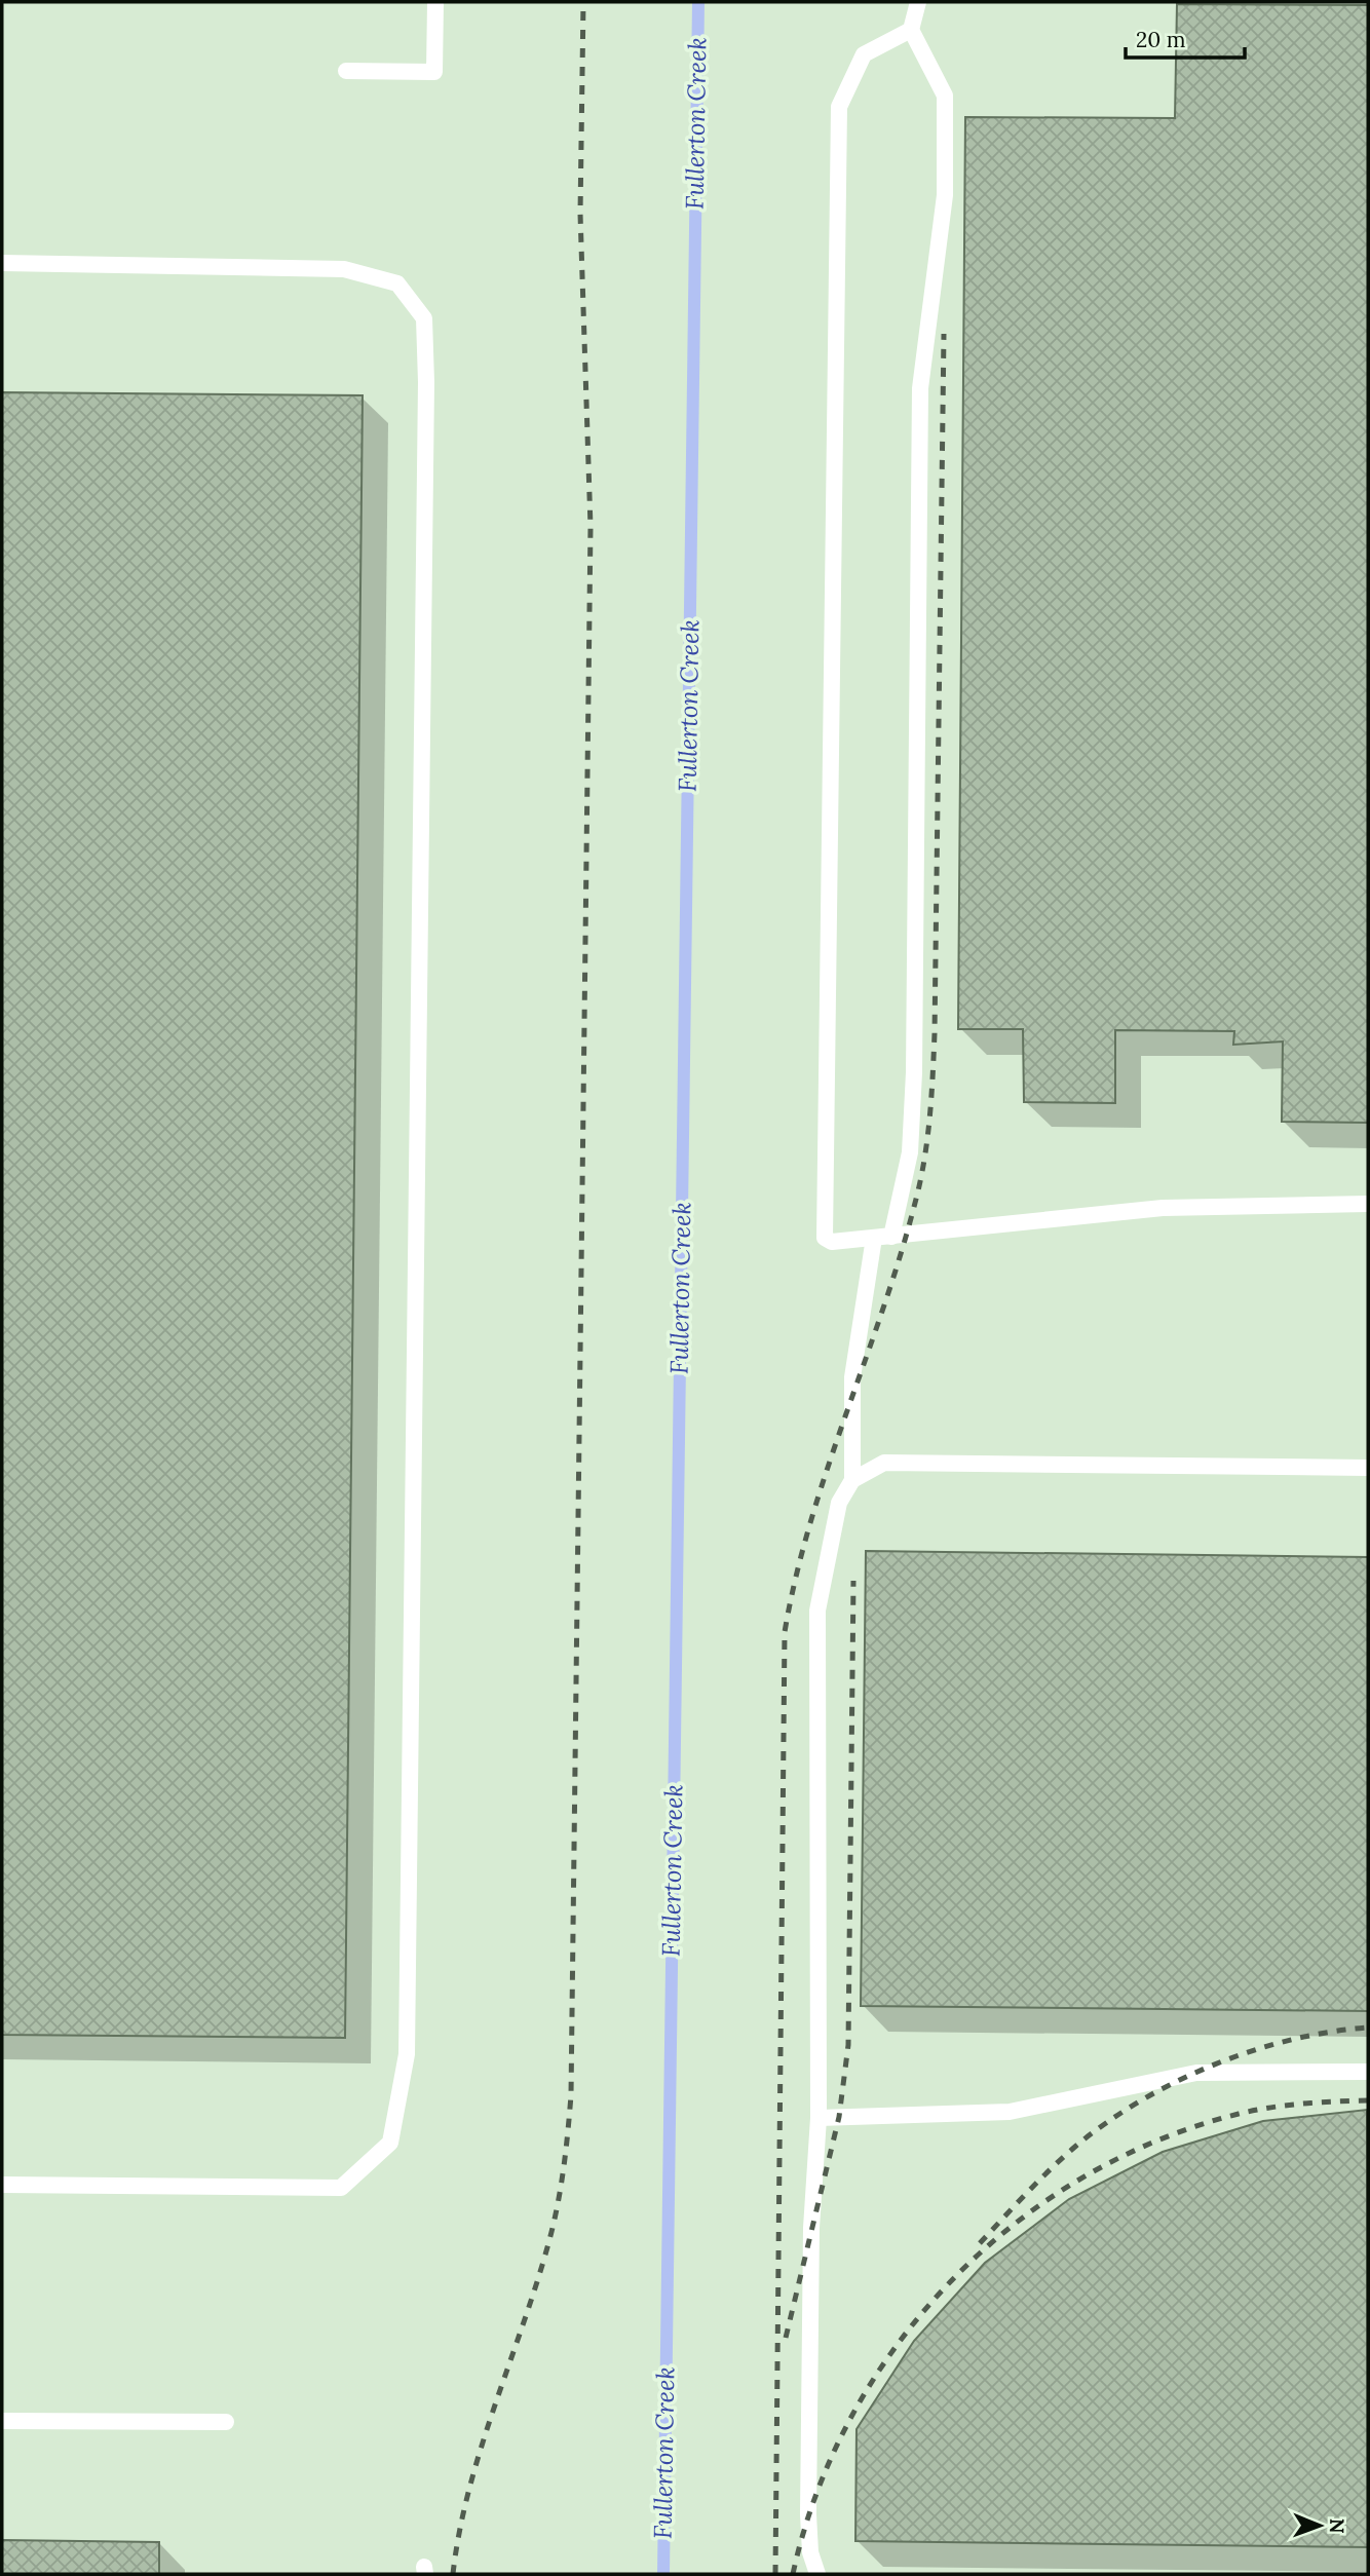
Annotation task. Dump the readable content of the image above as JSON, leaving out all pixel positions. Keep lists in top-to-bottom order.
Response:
{
  "water": ["Fullerton Creek"],
  "scale_bar": "20 m",
  "north": "right"
}
